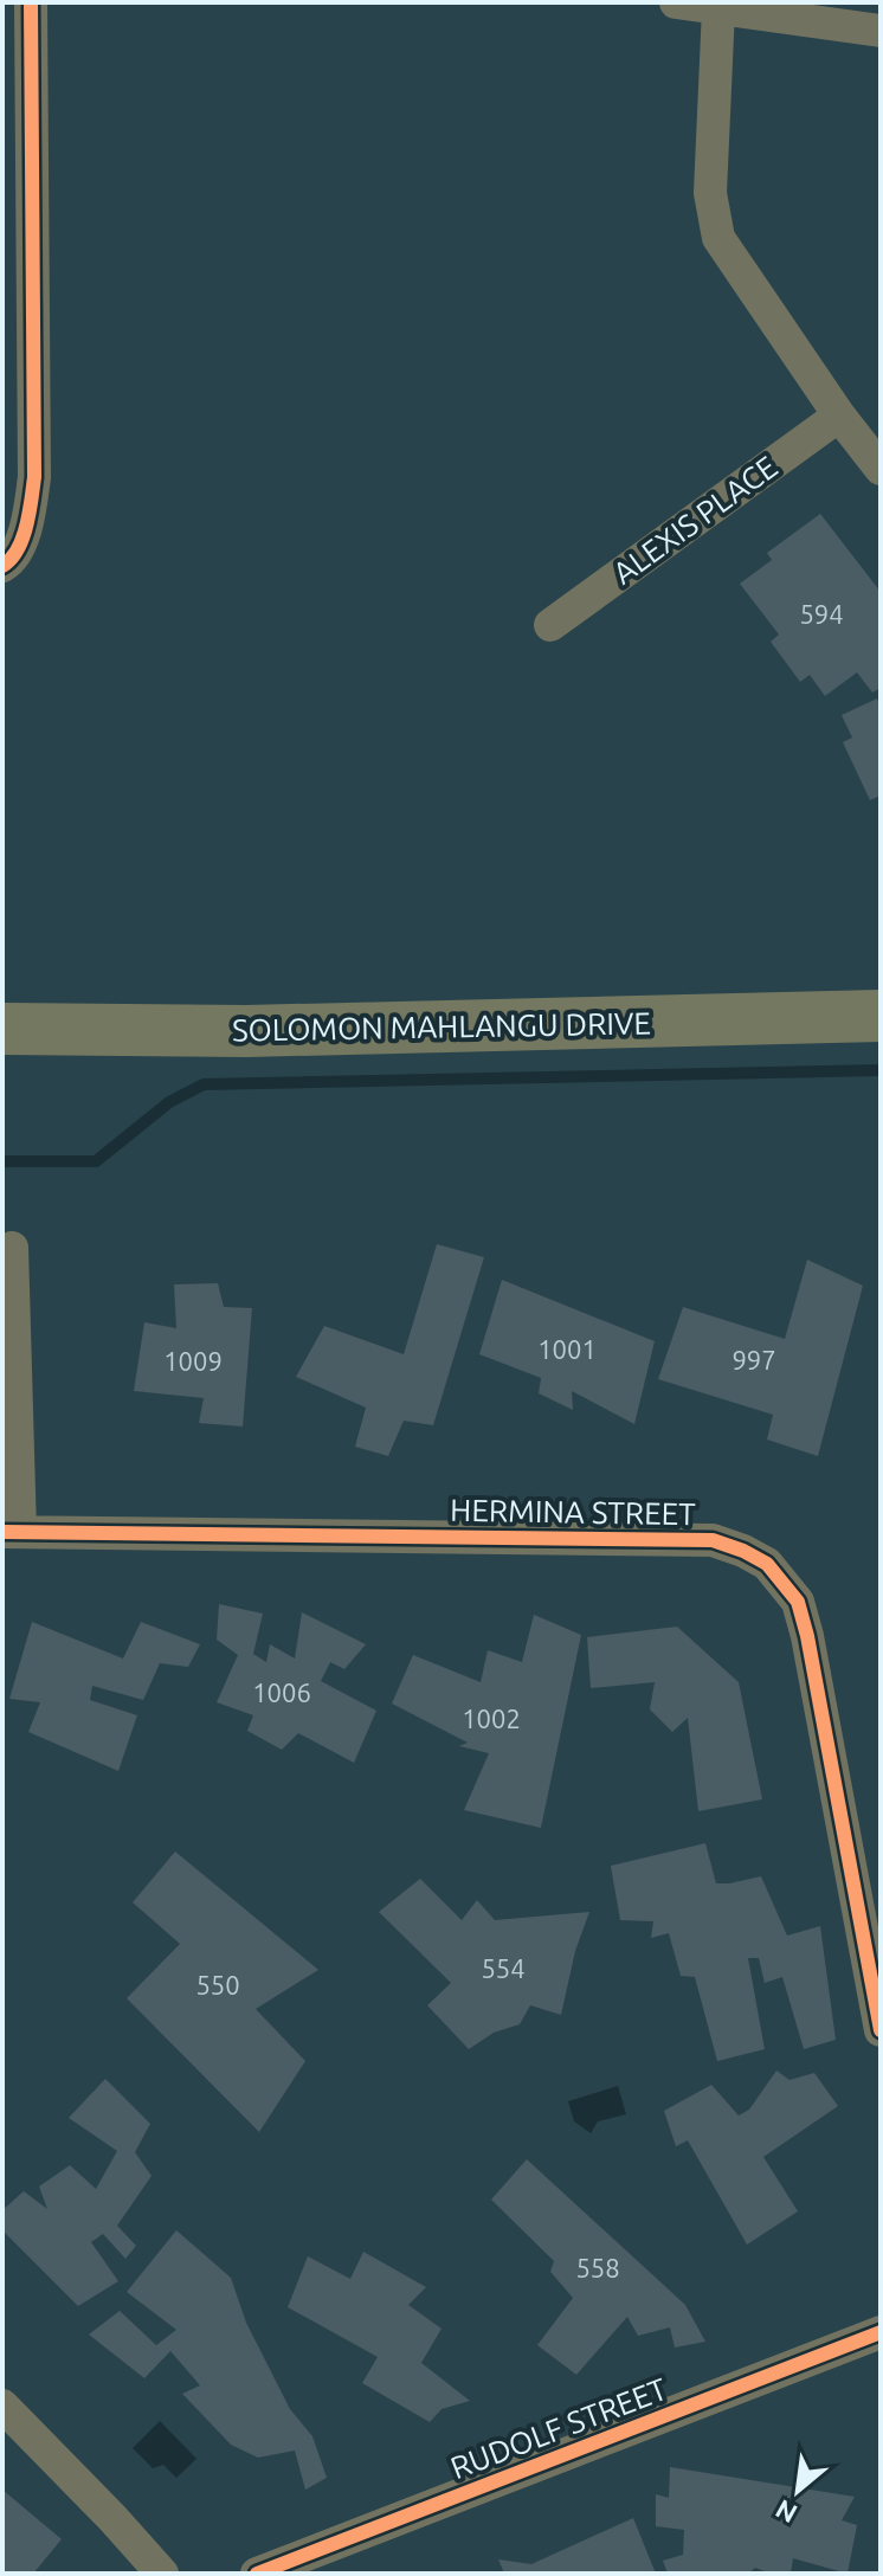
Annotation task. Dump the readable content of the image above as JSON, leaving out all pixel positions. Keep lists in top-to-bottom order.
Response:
{
  "streets": {
    "main road": ["SOLOMON MAHLANGU DRIVE"],
    "street": ["ALEXIS PLACE", "HERMINA STREET", "RUDOLF STREET"]
  },
  "house_numbers": [
    "594",
    "1001",
    "997",
    "1009",
    "1006",
    "1002",
    "554",
    "550",
    "558"
  ],
  "north": "bottom left"
}
